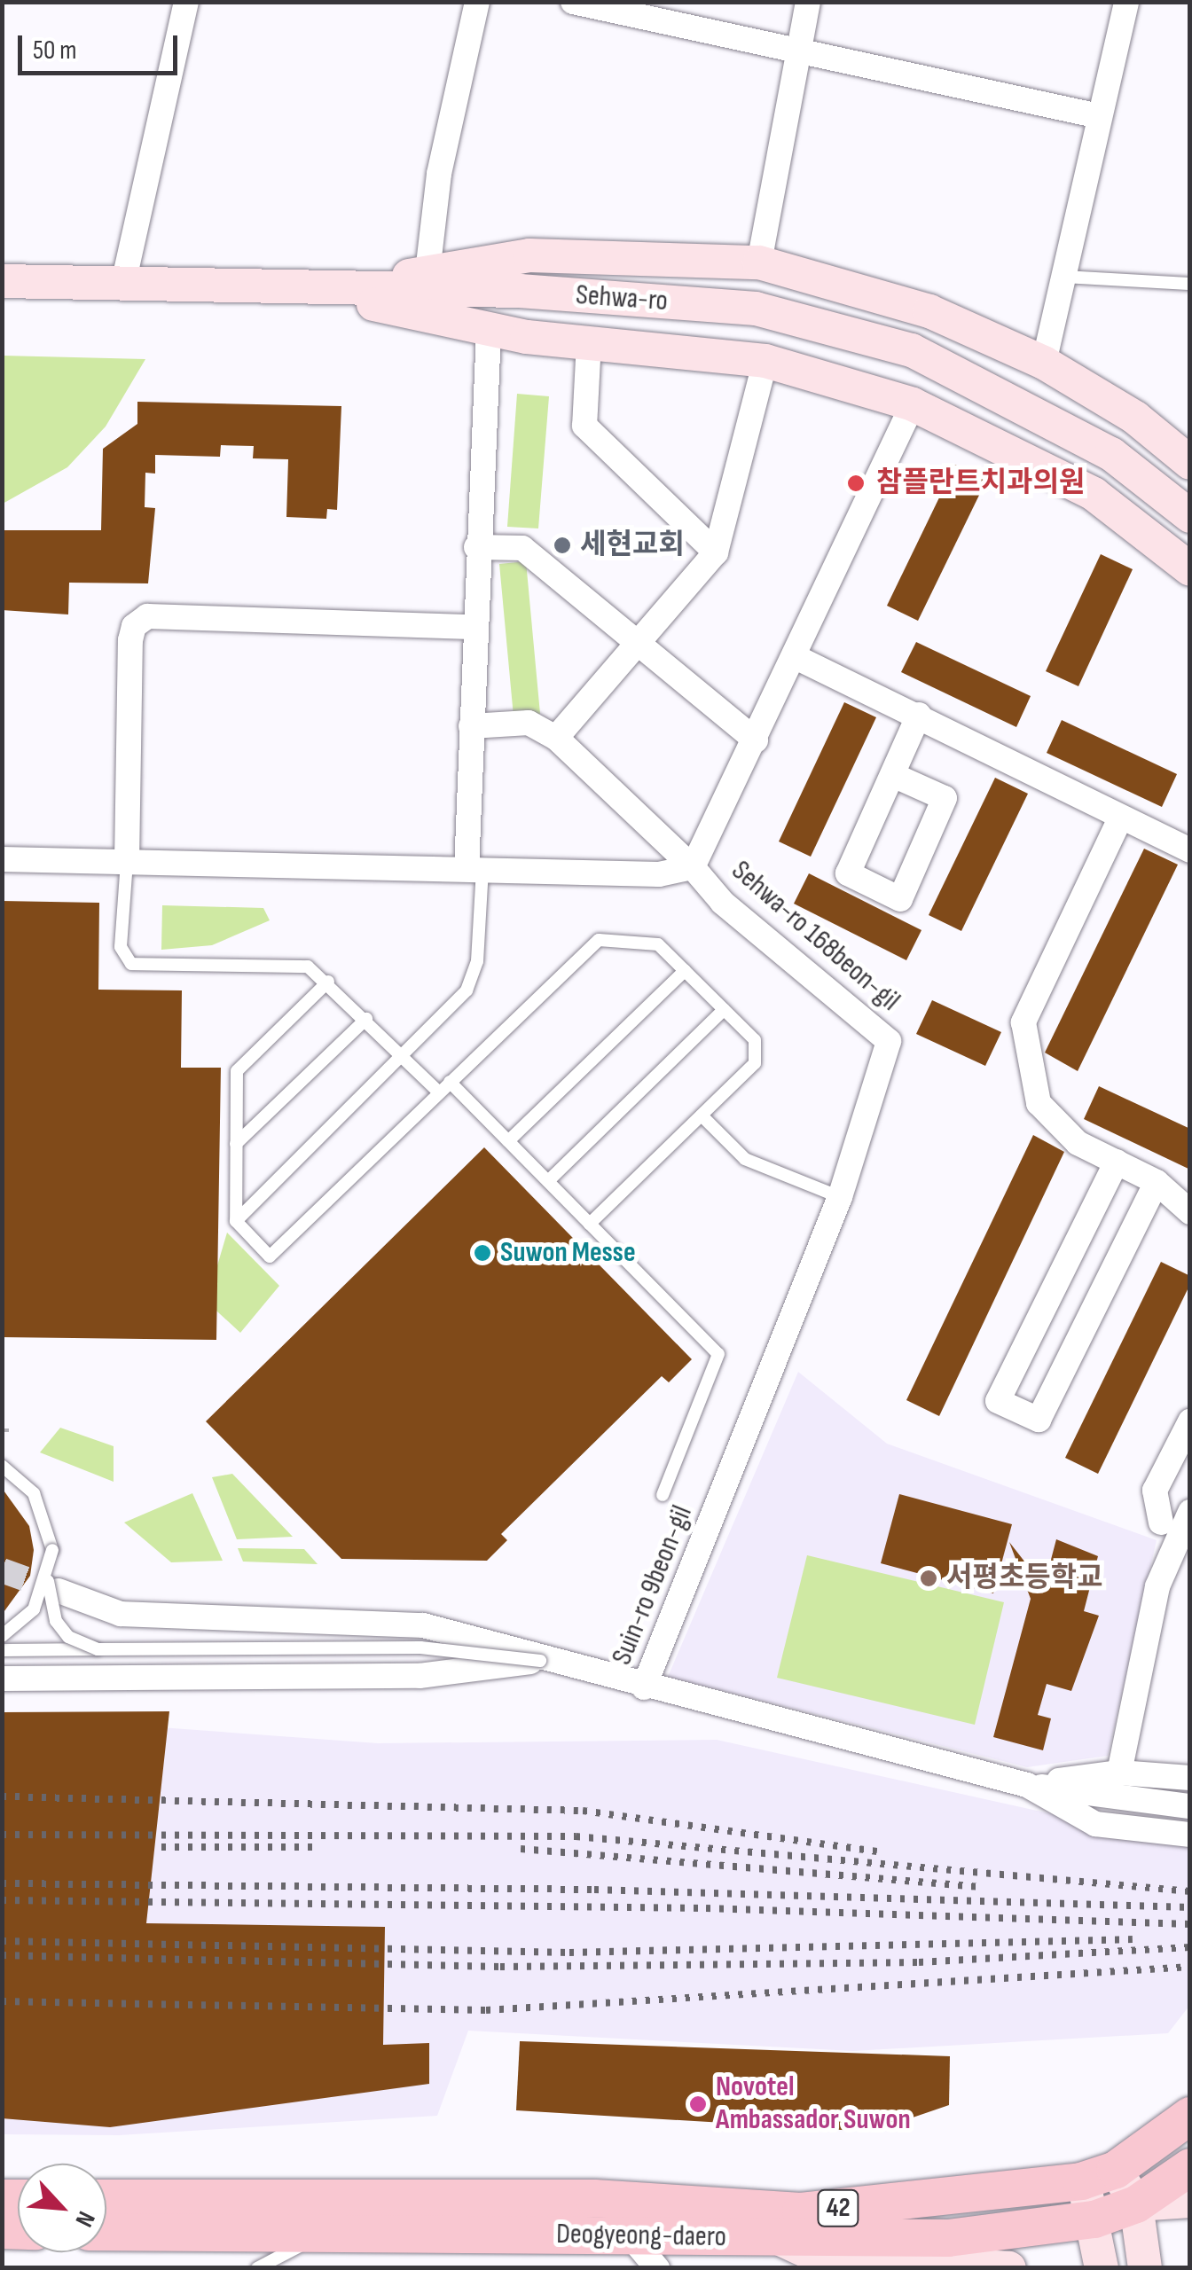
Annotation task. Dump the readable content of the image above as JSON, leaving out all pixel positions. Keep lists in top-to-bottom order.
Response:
{
  "streets": {
    "main road": ["Sehwa-ro", "42", "Deogyeong-daero"],
    "street": ["Sehwa-ro 168beon-gil", "Suin-ro 9beon-gil"]
  },
  "crossings": [
    ["Sehwa-ro 168beon-gil", "Suin-ro 9beon-gil"],
    ["42", "Deogyeong-daero"]
  ],
  "places": [
    "참플란트치과의원",
    "세현교회",
    "Suwon Messe",
    "서평초등학교",
    "Novotel Ambassador Suwon"
  ],
  "scale_bar": "50 m",
  "north": "bottom right"
}
